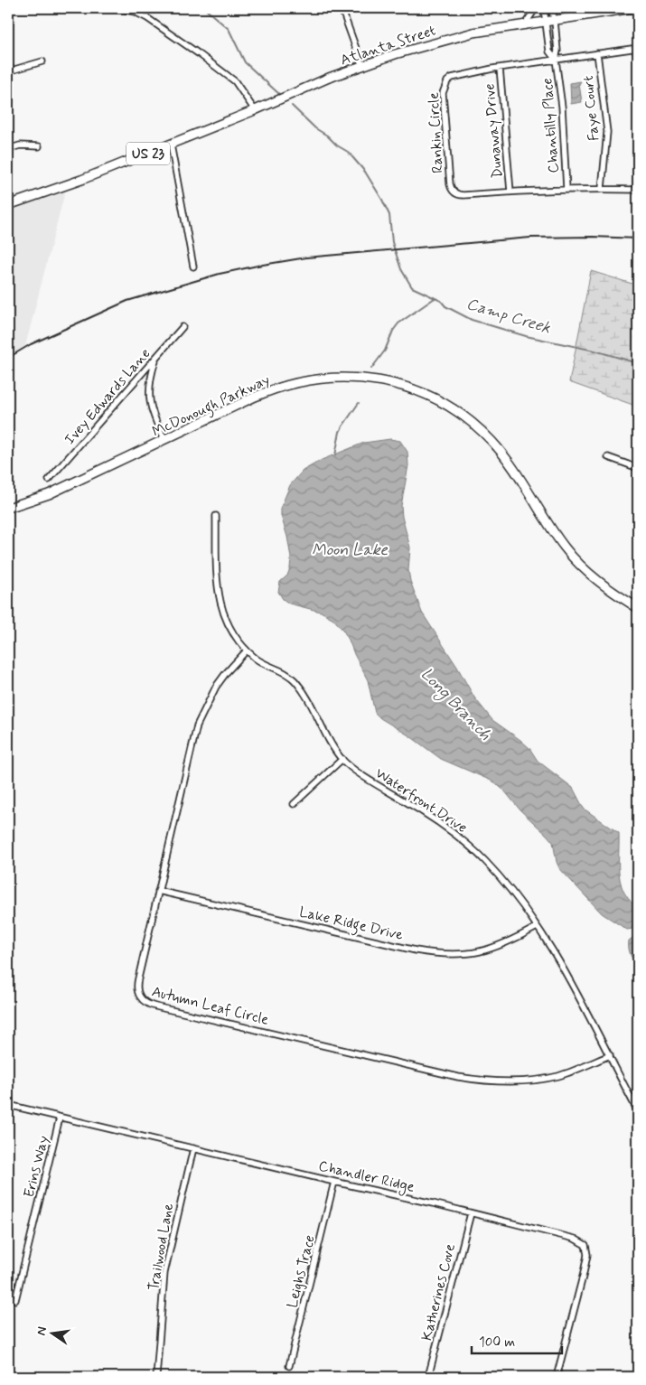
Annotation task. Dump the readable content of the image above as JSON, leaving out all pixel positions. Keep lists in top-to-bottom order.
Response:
{
  "streets": {
    "street": [
      "Atlanta Street",
      "Faye Court",
      "Chantilly Place",
      "Dunaway Drive",
      "Rankin Circle",
      "US 23",
      "Ivey Edwards Lane",
      "McDonough Parkway",
      "Waterfront Drive",
      "Lake Ridge Drive",
      "Autumn Leaf Circle",
      "Erins Way",
      "Chandler Ridge",
      "Trailwood Lane",
      "Leighs Trace",
      "Katherines Cove"
    ]
  },
  "crossings": [
    ["Atlanta Street", "Chantilly Place"],
    ["Atlanta Street", "US 23"],
    ["Faye Court", "Rankin Circle"],
    ["Chantilly Place", "Rankin Circle"],
    ["Dunaway Drive", "Rankin Circle"],
    ["Waterfront Drive", "Lake Ridge Drive"],
    ["Waterfront Drive", "Autumn Leaf Circle"],
    ["Lake Ridge Drive", "Autumn Leaf Circle"],
    ["Erins Way", "Chandler Ridge"],
    ["Chandler Ridge", "Trailwood Lane"],
    ["Chandler Ridge", "Leighs Trace"],
    ["Chandler Ridge", "Katherines Cove"]
  ],
  "water": ["Camp Creek", "Moon Lake", "Long Branch"],
  "scale_bar": "100 m",
  "north": "left"
}
